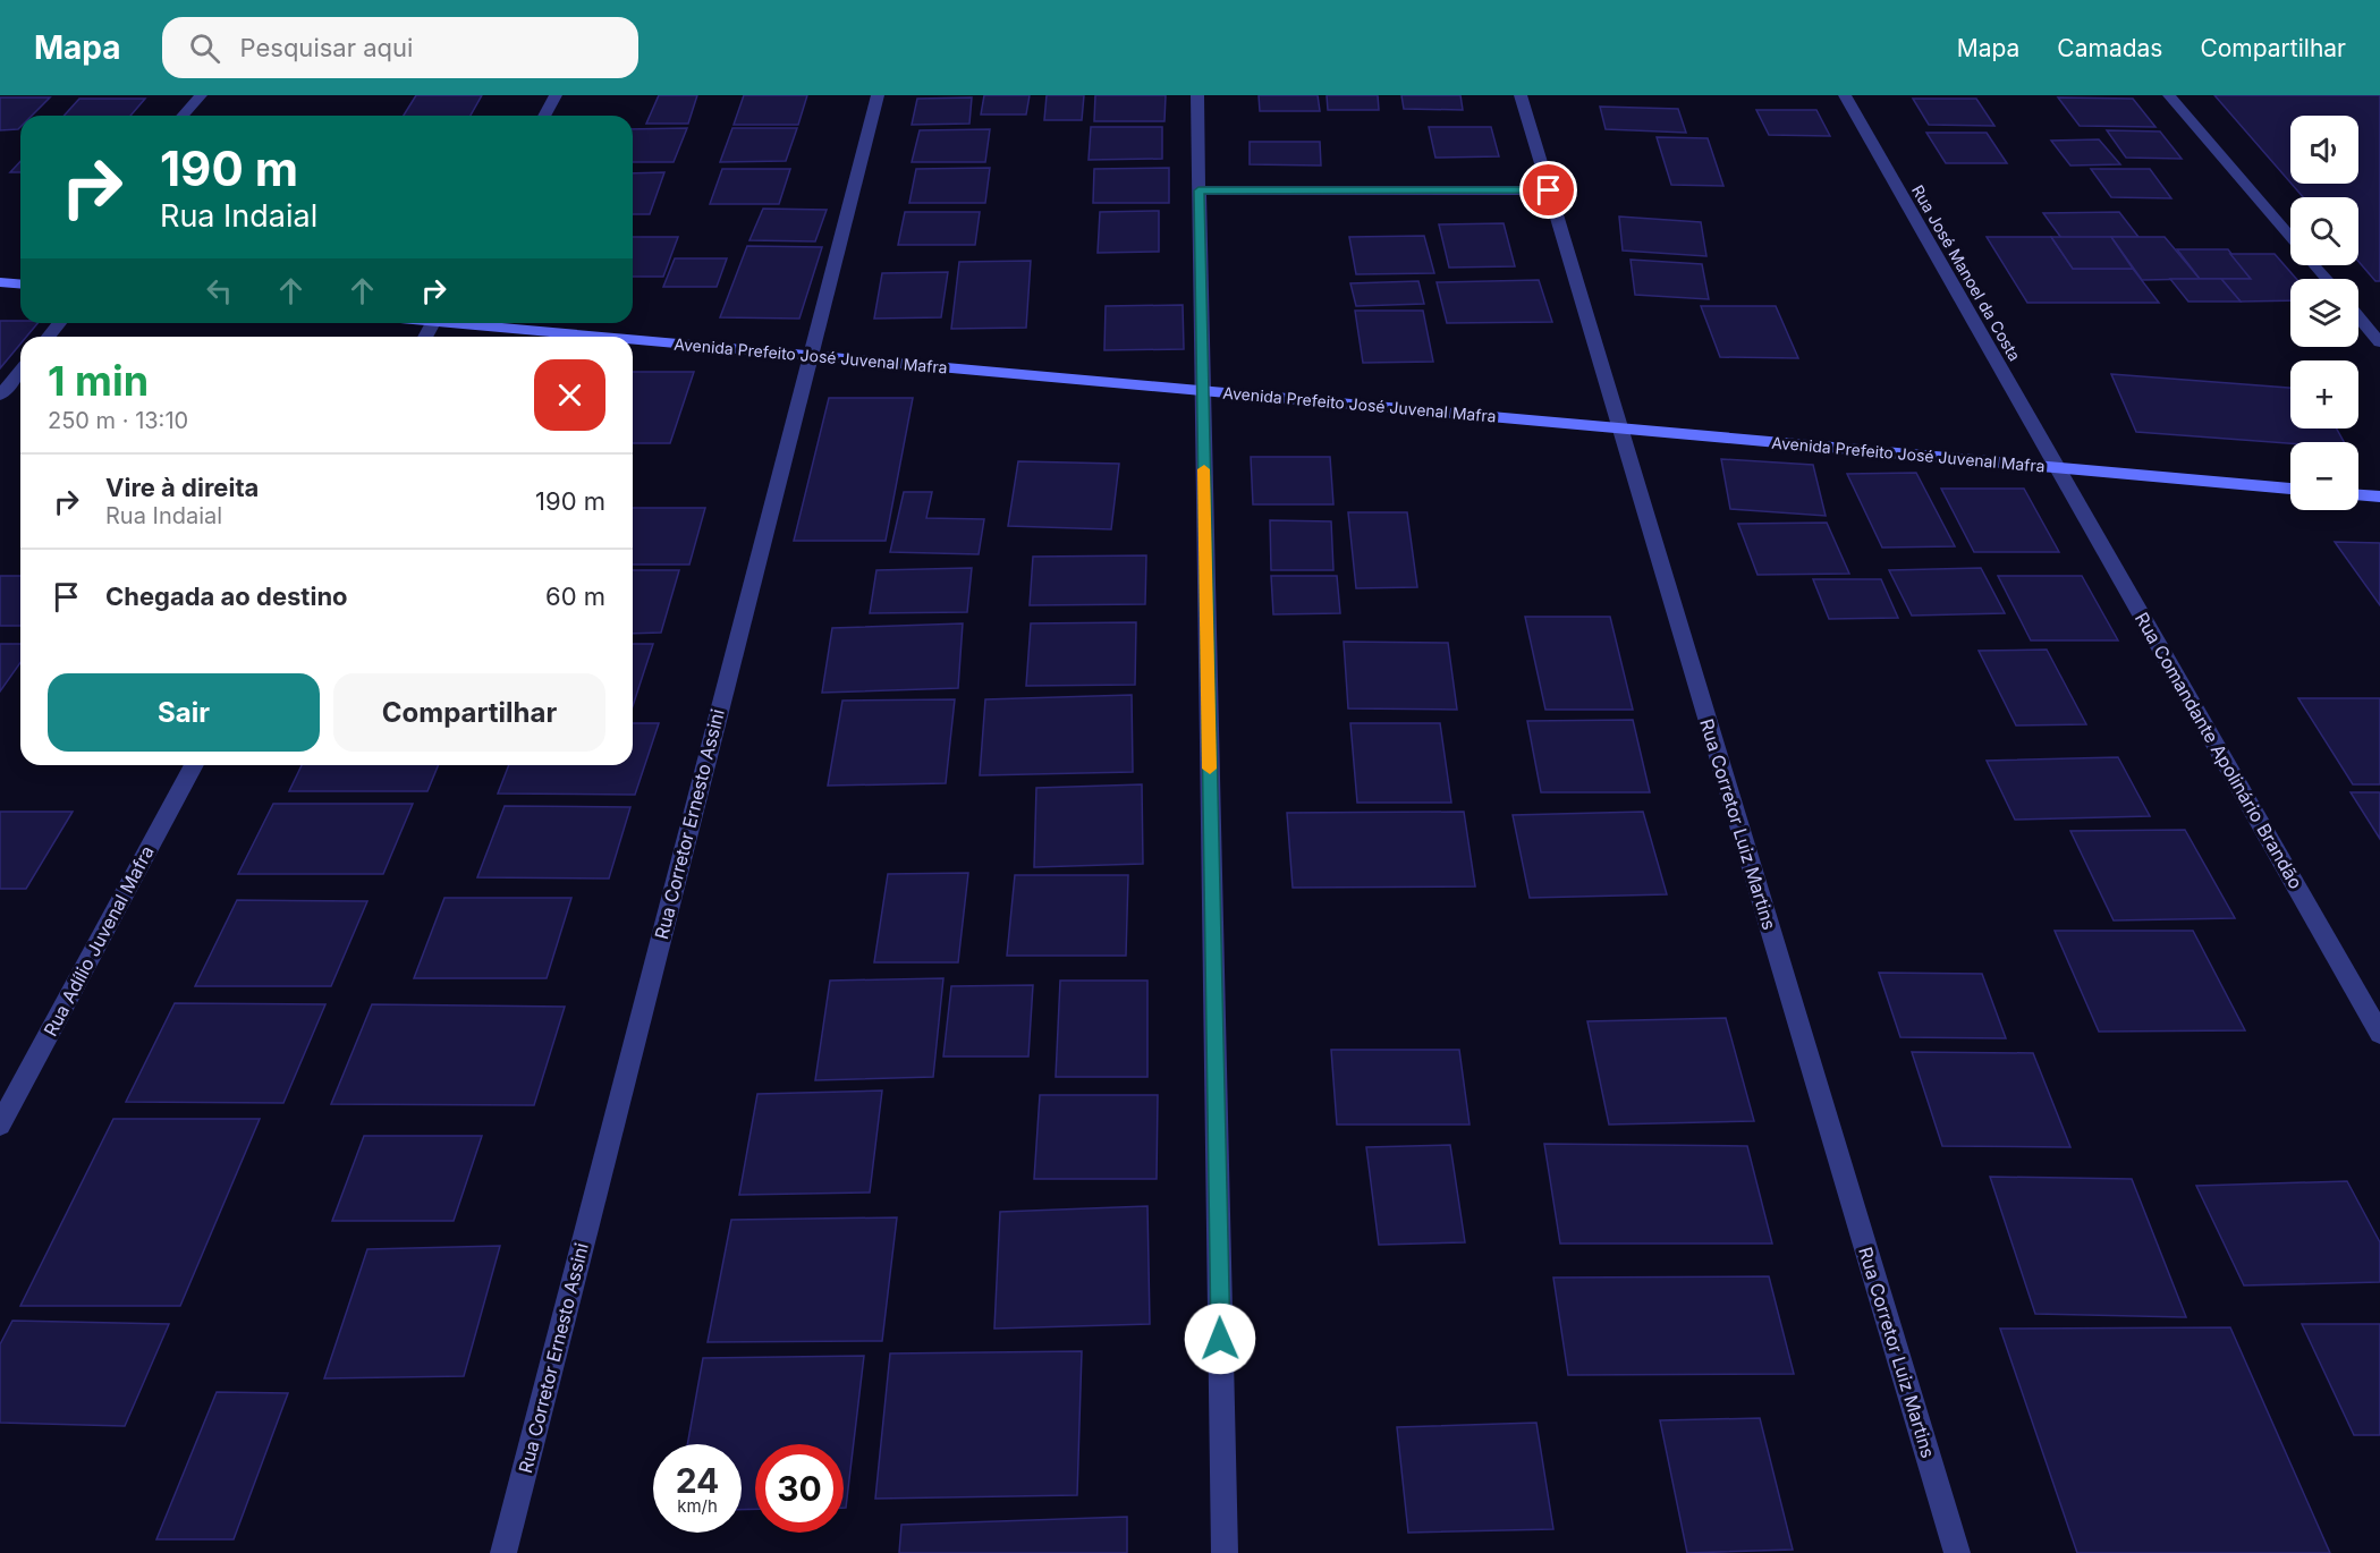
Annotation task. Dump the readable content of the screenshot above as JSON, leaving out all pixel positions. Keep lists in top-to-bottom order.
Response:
{
  "streets": {
    "main road": ["Avenida Prefeito José Juvenal Mafra"],
    "street": [
      "Rua José Manoel da Costa",
      "Rua Comandante Apolinário Brandão",
      "Rua Corretor Ernesto Assini",
      "Rua Corretor Luiz Martins",
      "Rua Adílio Juvenal Mafra"
    ]
  },
  "crossings": [
    ["Rua José Manoel da Costa", "Avenida Prefeito José Juvenal Mafra"],
    ["Rua José Manoel da Costa", "Rua Comandante Apolinário Brandão"],
    ["Avenida Prefeito José Juvenal Mafra", "Rua Comandante Apolinário Brandão"],
    ["Avenida Prefeito José Juvenal Mafra", "Rua Corretor Ernesto Assini"],
    ["Avenida Prefeito José Juvenal Mafra", "Rua Corretor Luiz Martins"]
  ],
  "page": {
    "header": "Mapa",
    "search": "Pesquisar aqui",
    "nav": ["Mapa", "Camadas", "Compartilhar"],
    "map_buttons": ["+", "−"],
    "turn": ["190 m", "Rua Indaial"],
    "heading": ["1 min", "250 m · 13:10"],
    "list": [
      {
        "name": "Vire à direita",
        "note": "Rua Indaial",
        "value": "190 m"
      },
      {
        "name": "Chegada ao destino",
        "value": "60 m"
      }
    ],
    "buttons": ["Sair", "Compartilhar"],
    "speed": "24 km/h",
    "limit": "30"
  }
}
